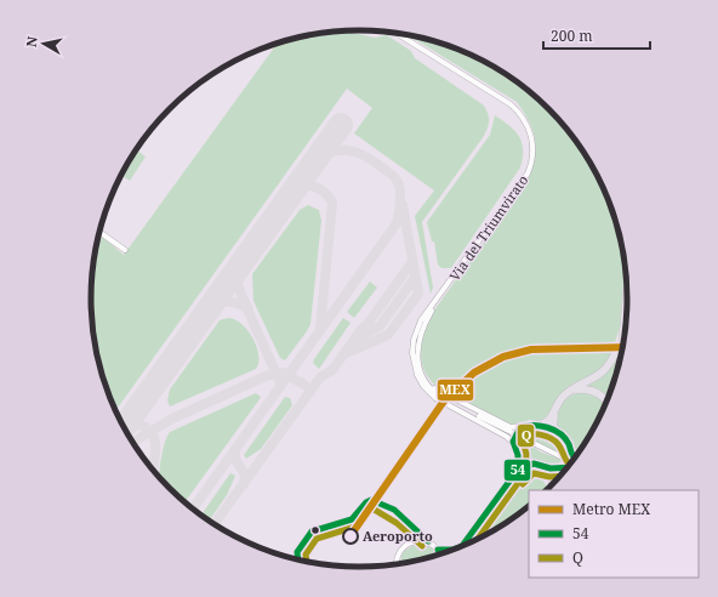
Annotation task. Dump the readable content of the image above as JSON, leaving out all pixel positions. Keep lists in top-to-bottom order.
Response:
{
  "streets": {
    "main road": ["Via del Triumvirato"]
  },
  "places": ["Aeroporto"],
  "lines": ["metro line MEX", "transit line 54", "transit line Q"],
  "legend": ["Metro MEX", "54", "Q"],
  "scale_bar": "200 m",
  "north": "left"
}
